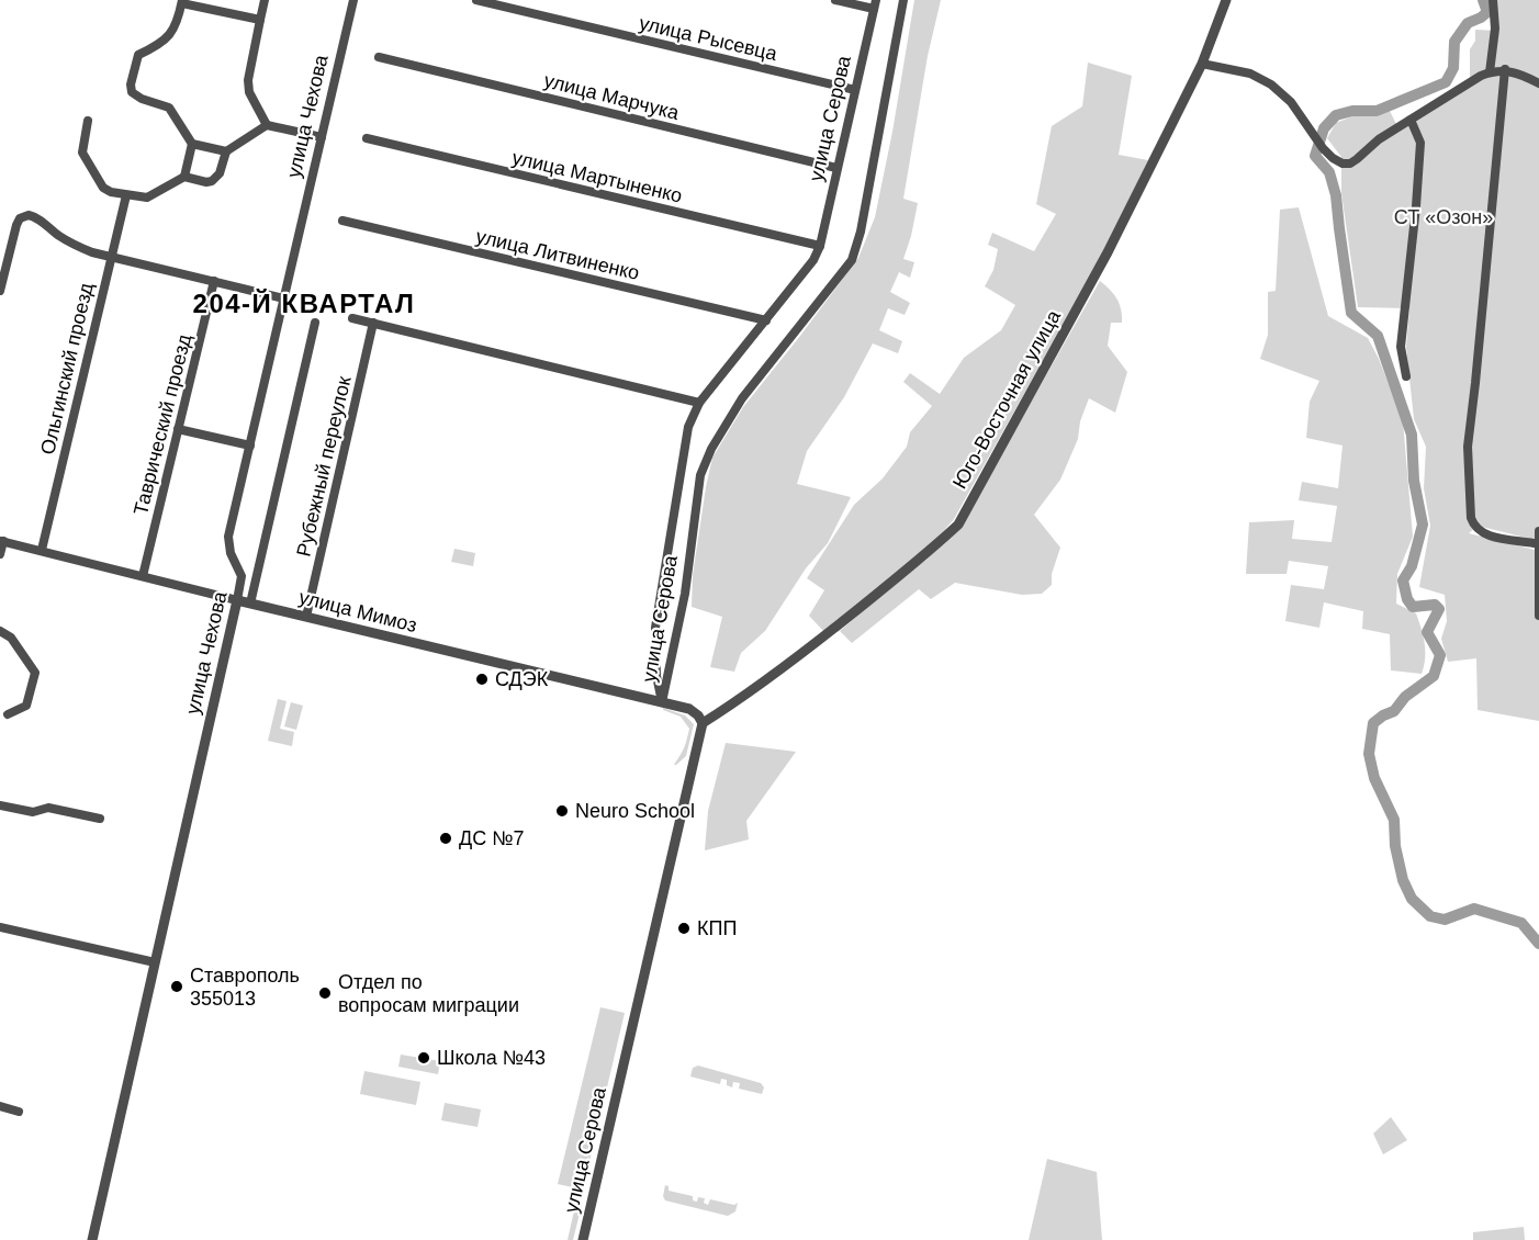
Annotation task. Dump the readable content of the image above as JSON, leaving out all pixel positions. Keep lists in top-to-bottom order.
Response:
{
  "streets": {
    "street": [
      "улица Рысевца",
      "улица Марчука",
      "улица Чехова",
      "улица Серова",
      "улица Мартыненко",
      "улица Литвиненко",
      "Ольгинский проезд",
      "Юго-Восточная улица",
      "Таврический проезд",
      "Рубежный переулок",
      "улица Мимоз"
    ]
  },
  "crossings": [
    ["улица Рысевца", "улица Серова"],
    ["улица Марчука", "улица Серова"],
    ["улица Чехова", "улица Мимоз"],
    ["улица Серова", "улица Мартыненко"],
    ["улица Серова", "улица Литвиненко"],
    ["улица Серова", "Юго-Восточная улица"],
    ["улица Серова", "улица Мимоз"],
    ["Ольгинский проезд", "улица Мимоз"],
    ["Юго-Восточная улица", "улица Мимоз"],
    ["Таврический проезд", "улица Мимоз"],
    ["Рубежный переулок", "улица Мимоз"]
  ],
  "districts": ["204-Й КВАРТАЛ"],
  "parks": ["СТ «Озон»"],
  "places": [
    "СДЭК",
    "Neuro School",
    "ДС №7",
    "КПП",
    "Ставрополь 355013",
    "Отдел по вопросам миграции",
    "Школа №43"
  ]
}
